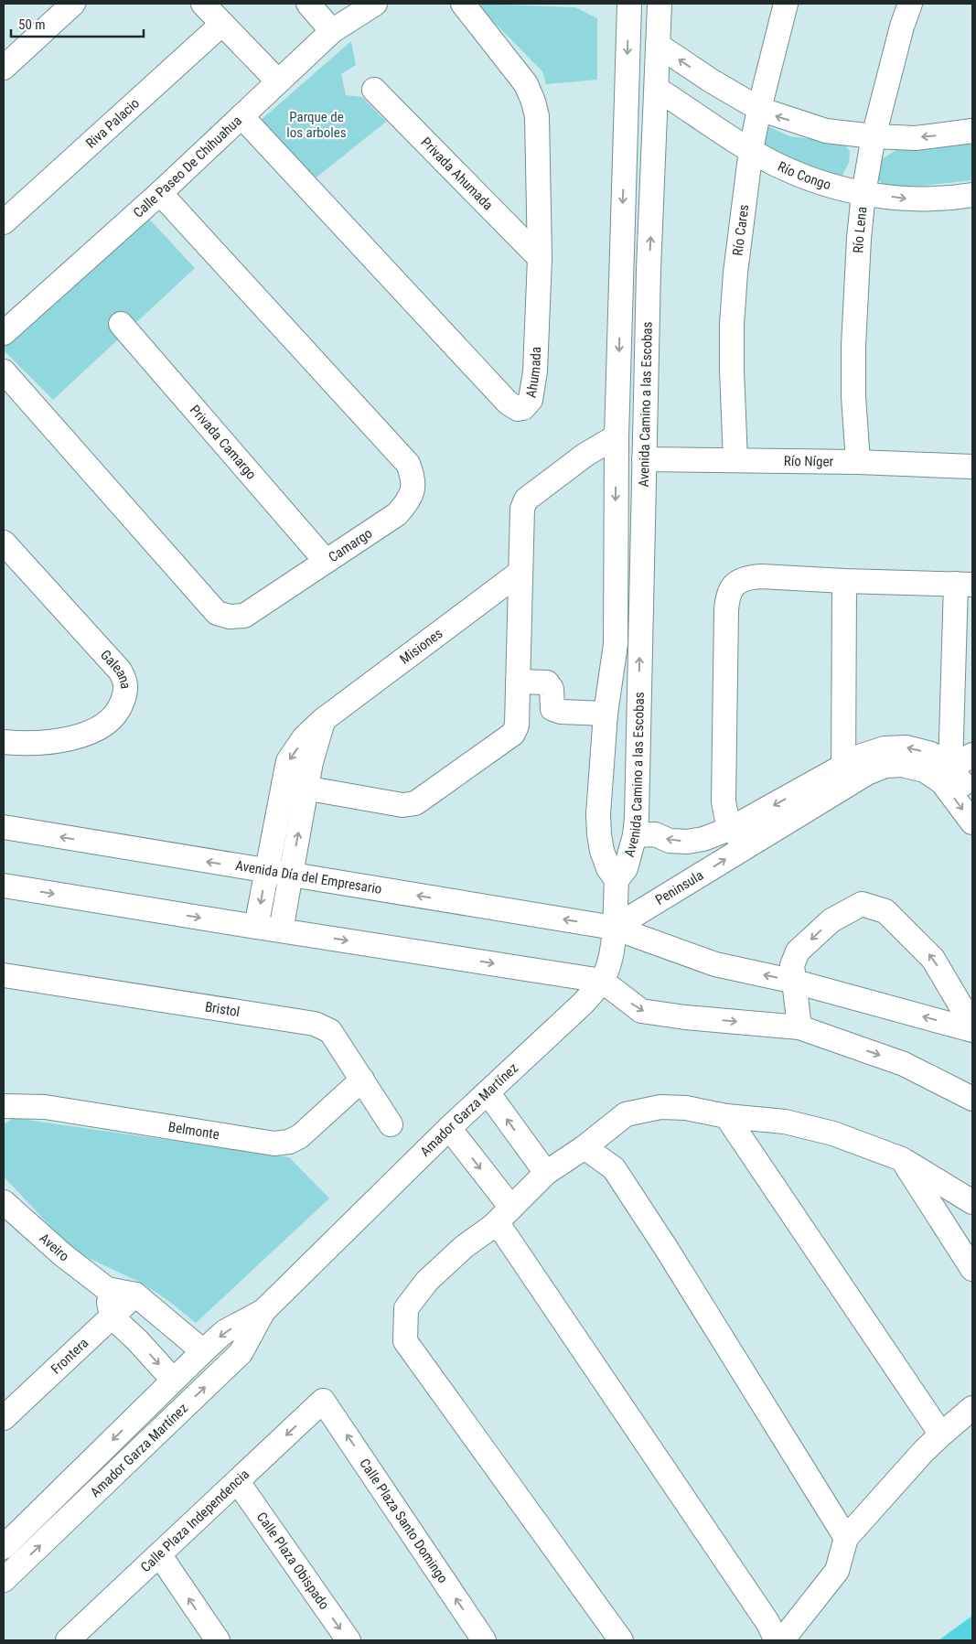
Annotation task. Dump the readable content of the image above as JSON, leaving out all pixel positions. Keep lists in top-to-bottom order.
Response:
{
  "streets": {
    "street": [
      "Riva Palacio",
      "Calle Paseo De Chihuahua",
      "Privada Ahumada",
      "Río Congo",
      "Río Cares",
      "Río Lena",
      "Ahumada",
      "Avenida Camino a las Escobas",
      "Privada Camargo",
      "Río Níger",
      "Camargo",
      "Misiones",
      "Galeana",
      "Avenida Día del Empresario",
      "Peninsula",
      "Bristol",
      "Amador Garza Martínez",
      "Belmonte",
      "Aveiro",
      "Frontera",
      "Calle Plaza Independencia",
      "Calle Plaza Santo Domingo",
      "Calle Plaza Obispado"
    ]
  },
  "crossings": [
    ["Calle Paseo De Chihuahua", "Ahumada"],
    ["Calle Paseo De Chihuahua", "Camargo"],
    ["Privada Ahumada", "Ahumada"],
    ["Río Congo", "Río Cares"],
    ["Río Congo", "Río Lena"],
    ["Río Congo", "Avenida Camino a las Escobas"],
    ["Río Cares", "Río Níger"],
    ["Río Lena", "Río Níger"],
    ["Avenida Camino a las Escobas", "Río Níger"],
    ["Avenida Camino a las Escobas", "Amador Garza Martínez"],
    ["Privada Camargo", "Camargo"],
    ["Misiones", "Avenida Día del Empresario"],
    ["Avenida Día del Empresario", "Peninsula"],
    ["Avenida Día del Empresario", "Amador Garza Martínez"],
    ["Peninsula", "Amador Garza Martínez"],
    ["Bristol", "Belmonte"],
    ["Aveiro", "Frontera"],
    ["Calle Plaza Independencia", "Calle Plaza Santo Domingo"],
    ["Calle Plaza Independencia", "Calle Plaza Obispado"]
  ],
  "one_way": ["Peninsula", "Calle Plaza Santo Domingo"],
  "parks": ["Parque de los arboles"],
  "scale_bar": "50 m"
}
